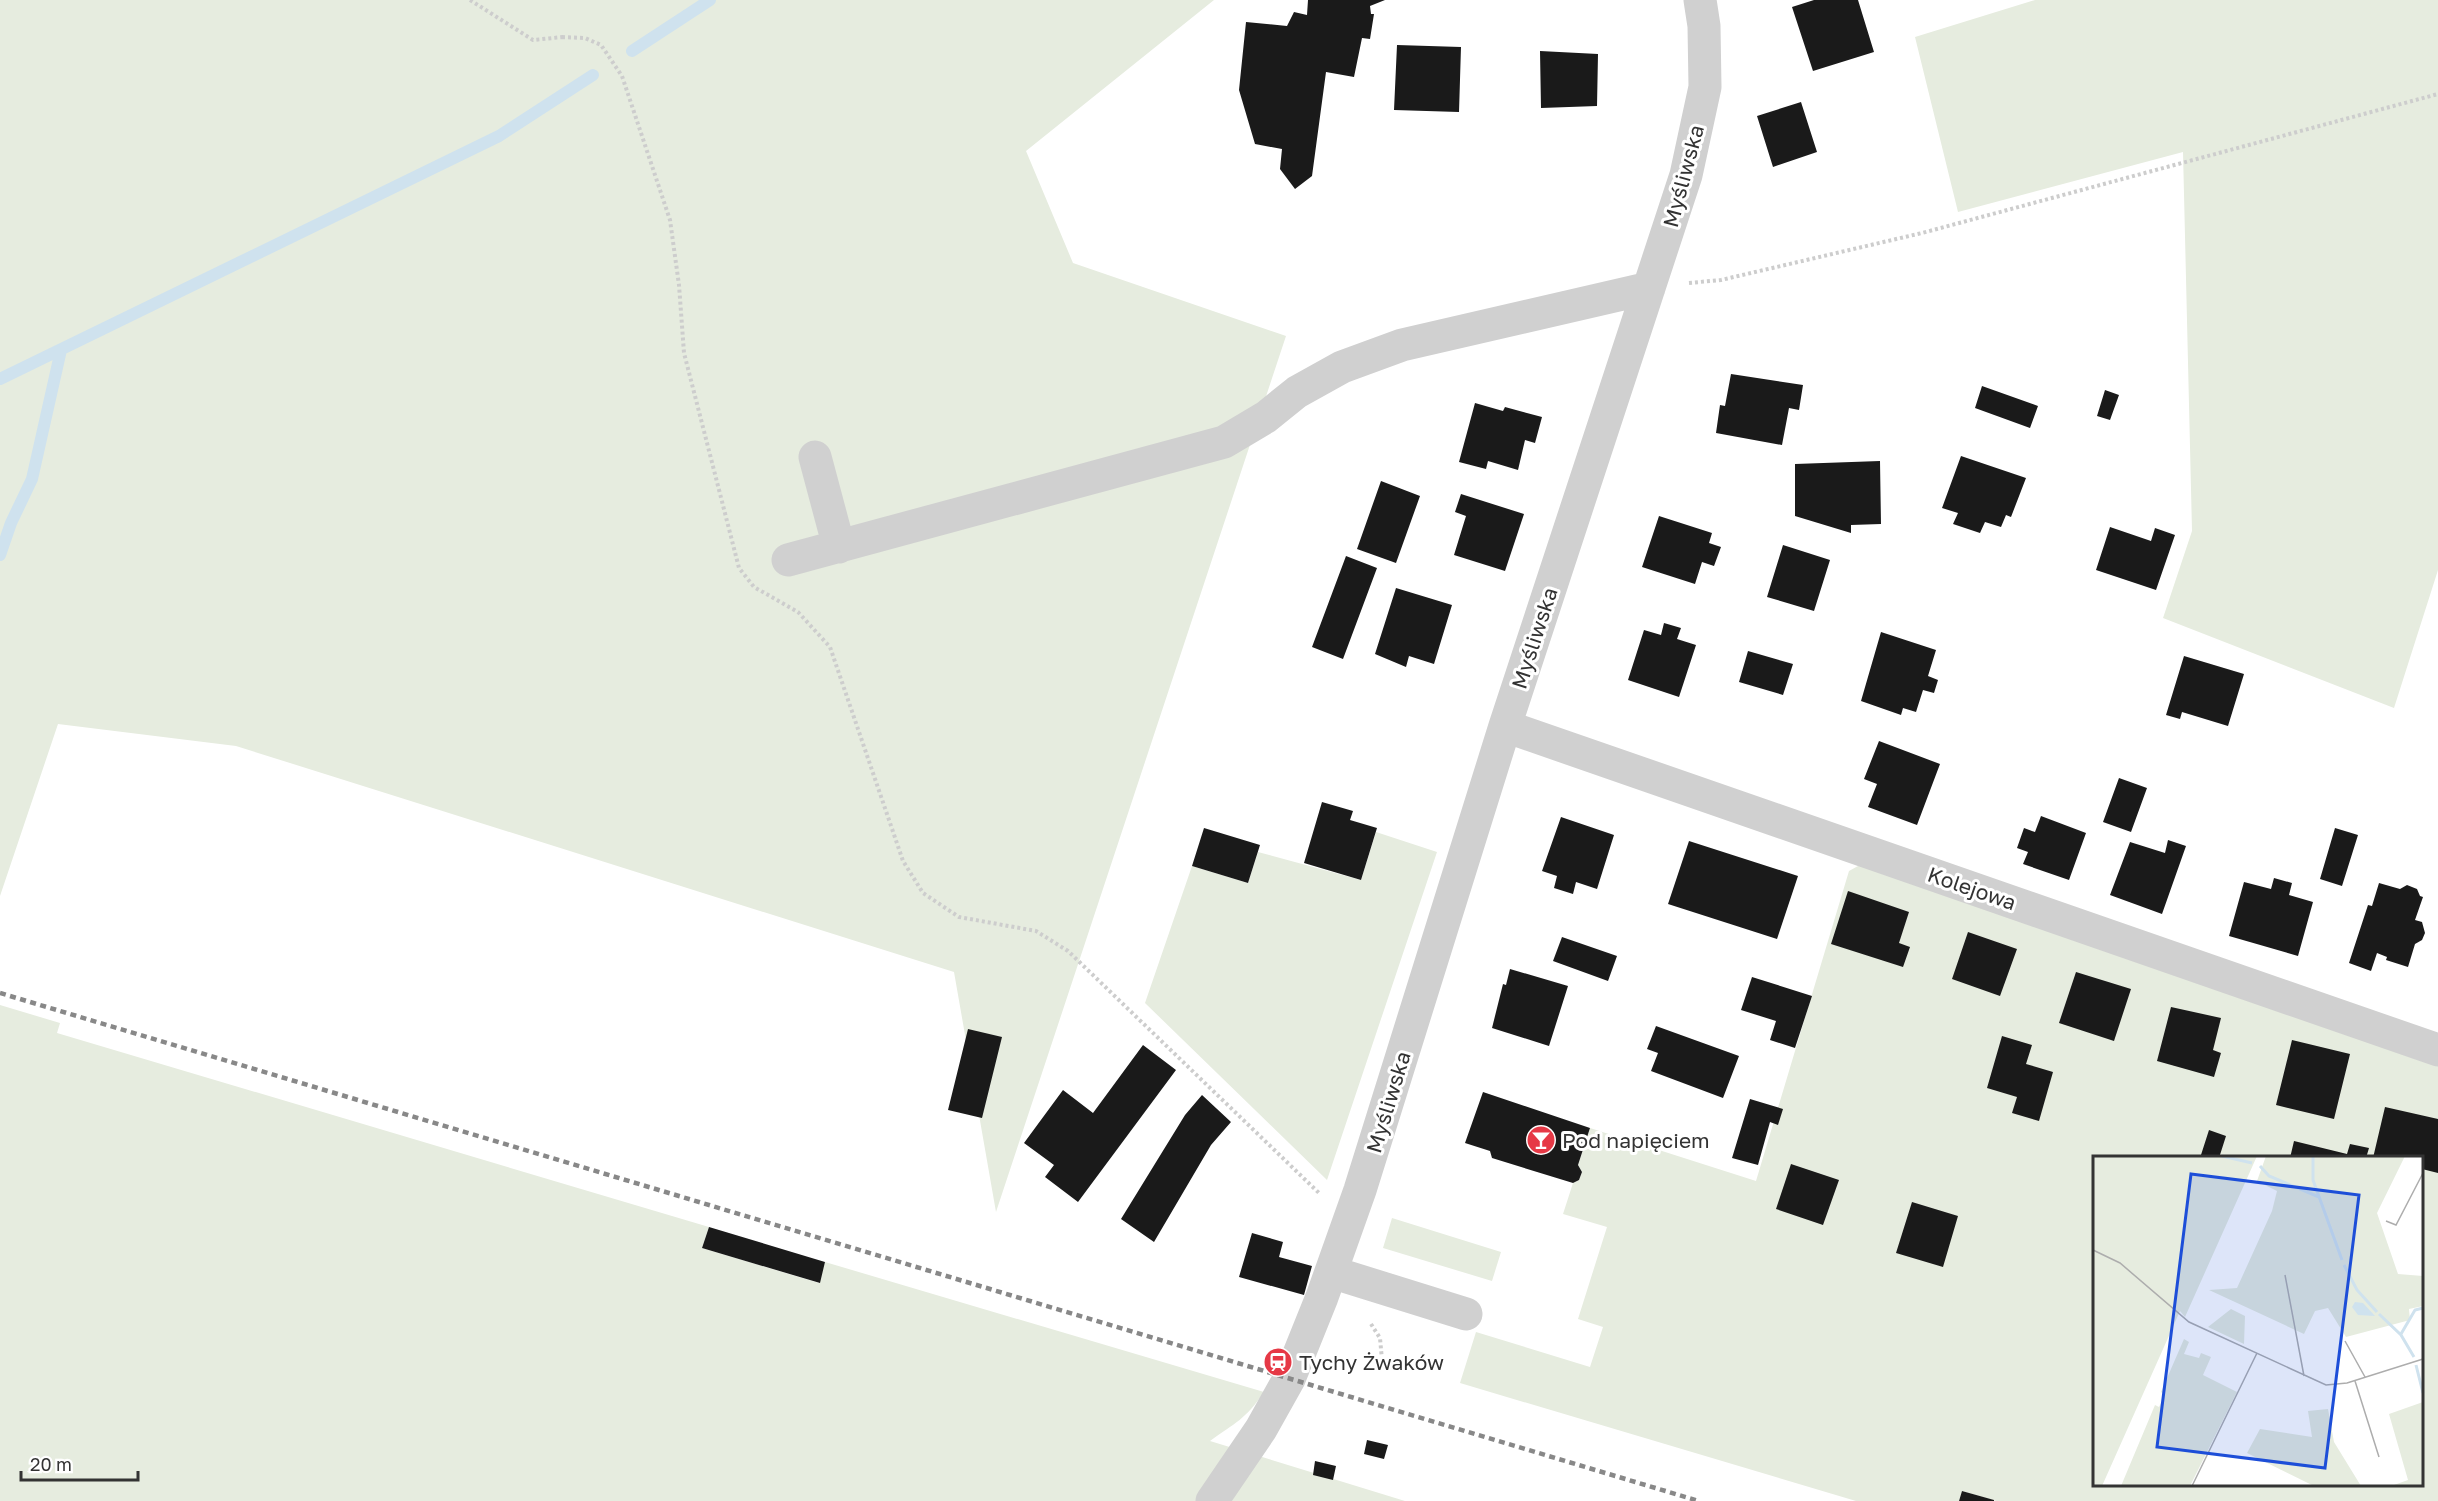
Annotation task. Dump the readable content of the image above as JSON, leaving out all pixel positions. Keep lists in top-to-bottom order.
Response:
{
  "streets": {
    "street": ["Myśliwska", "Kolejowa"]
  },
  "crossings": [
    ["Myśliwska", "Kolejowa"]
  ],
  "places": {
    "bar": ["Pod napięciem"],
    "station": ["Tychy Żwaków"]
  },
  "scale_bar": "20 m"
}
